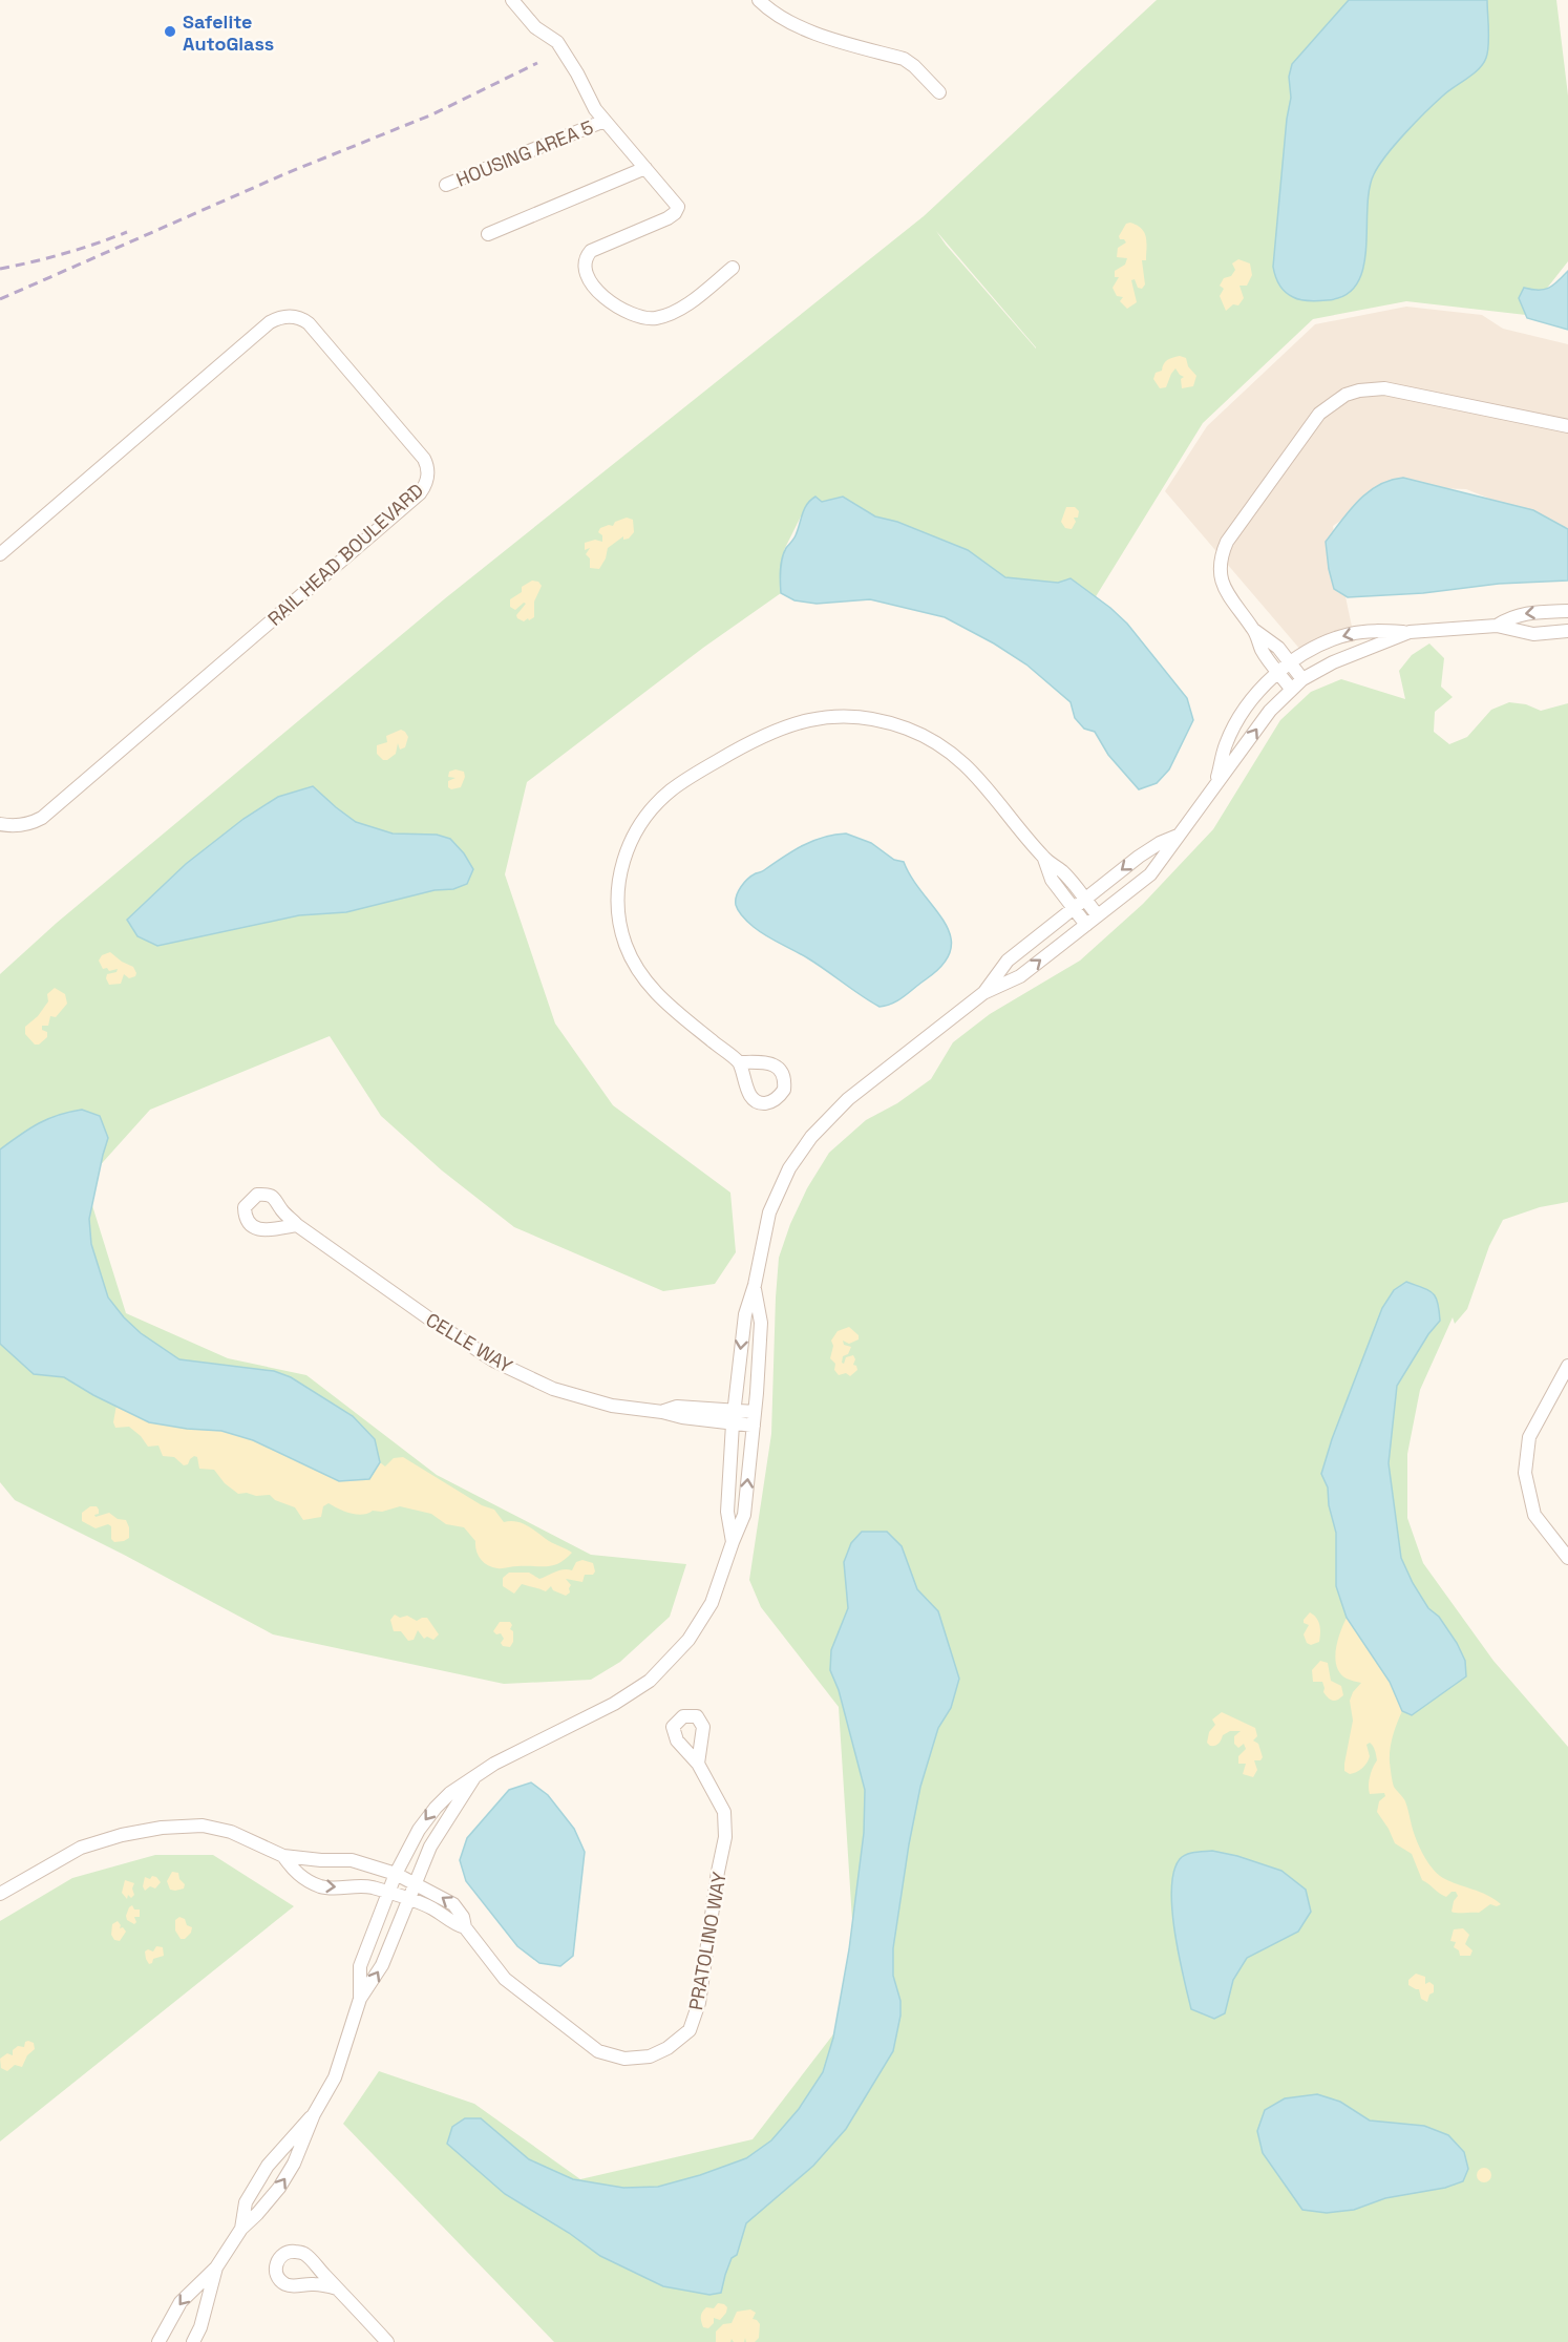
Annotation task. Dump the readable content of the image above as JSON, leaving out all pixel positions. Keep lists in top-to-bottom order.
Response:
{
  "streets": {
    "street": [
      "HOUSING AREA 5",
      "RAIL HEAD BOULEVARD",
      "CELLE WAY",
      "PRATOLINO WAY"
    ]
  },
  "places": ["Safelite AutoGlass"]
}
